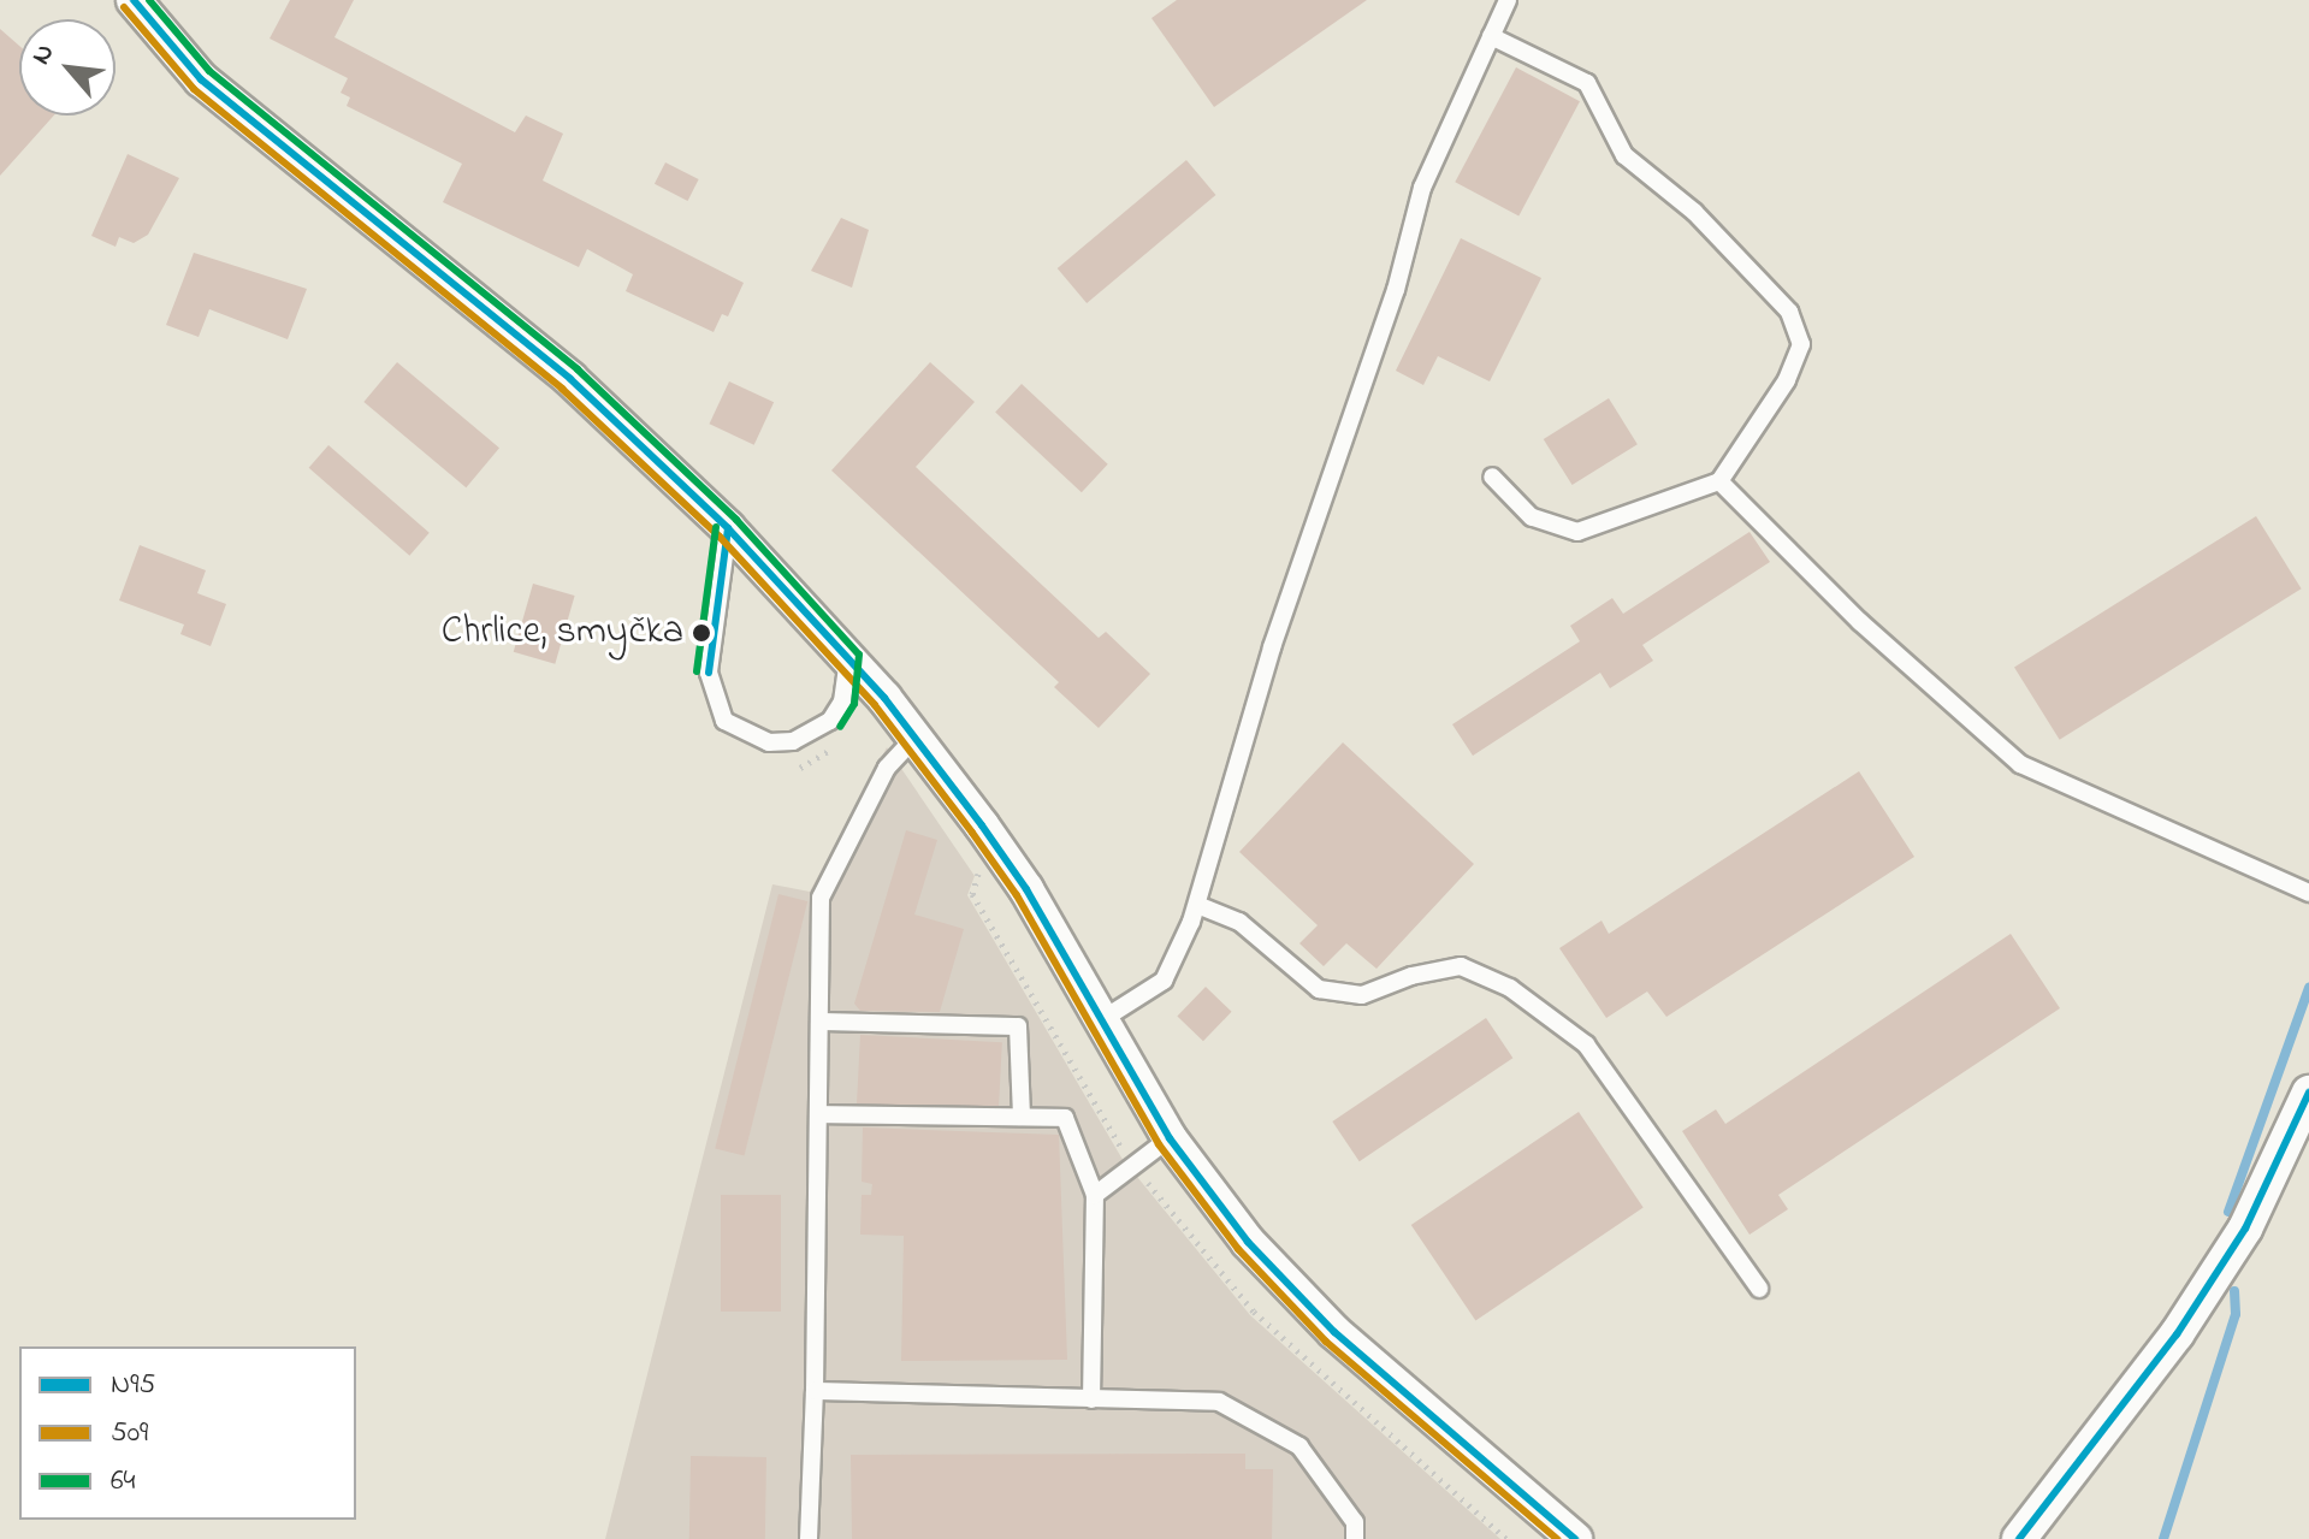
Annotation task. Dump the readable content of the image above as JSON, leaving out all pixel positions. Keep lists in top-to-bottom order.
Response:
{
  "places": ["Chrlice, smyčka"],
  "lines": ["transit line N95", "transit line 64", "transit line 509"],
  "legend": ["N95", "509", "64"],
  "north": "top left"
}
